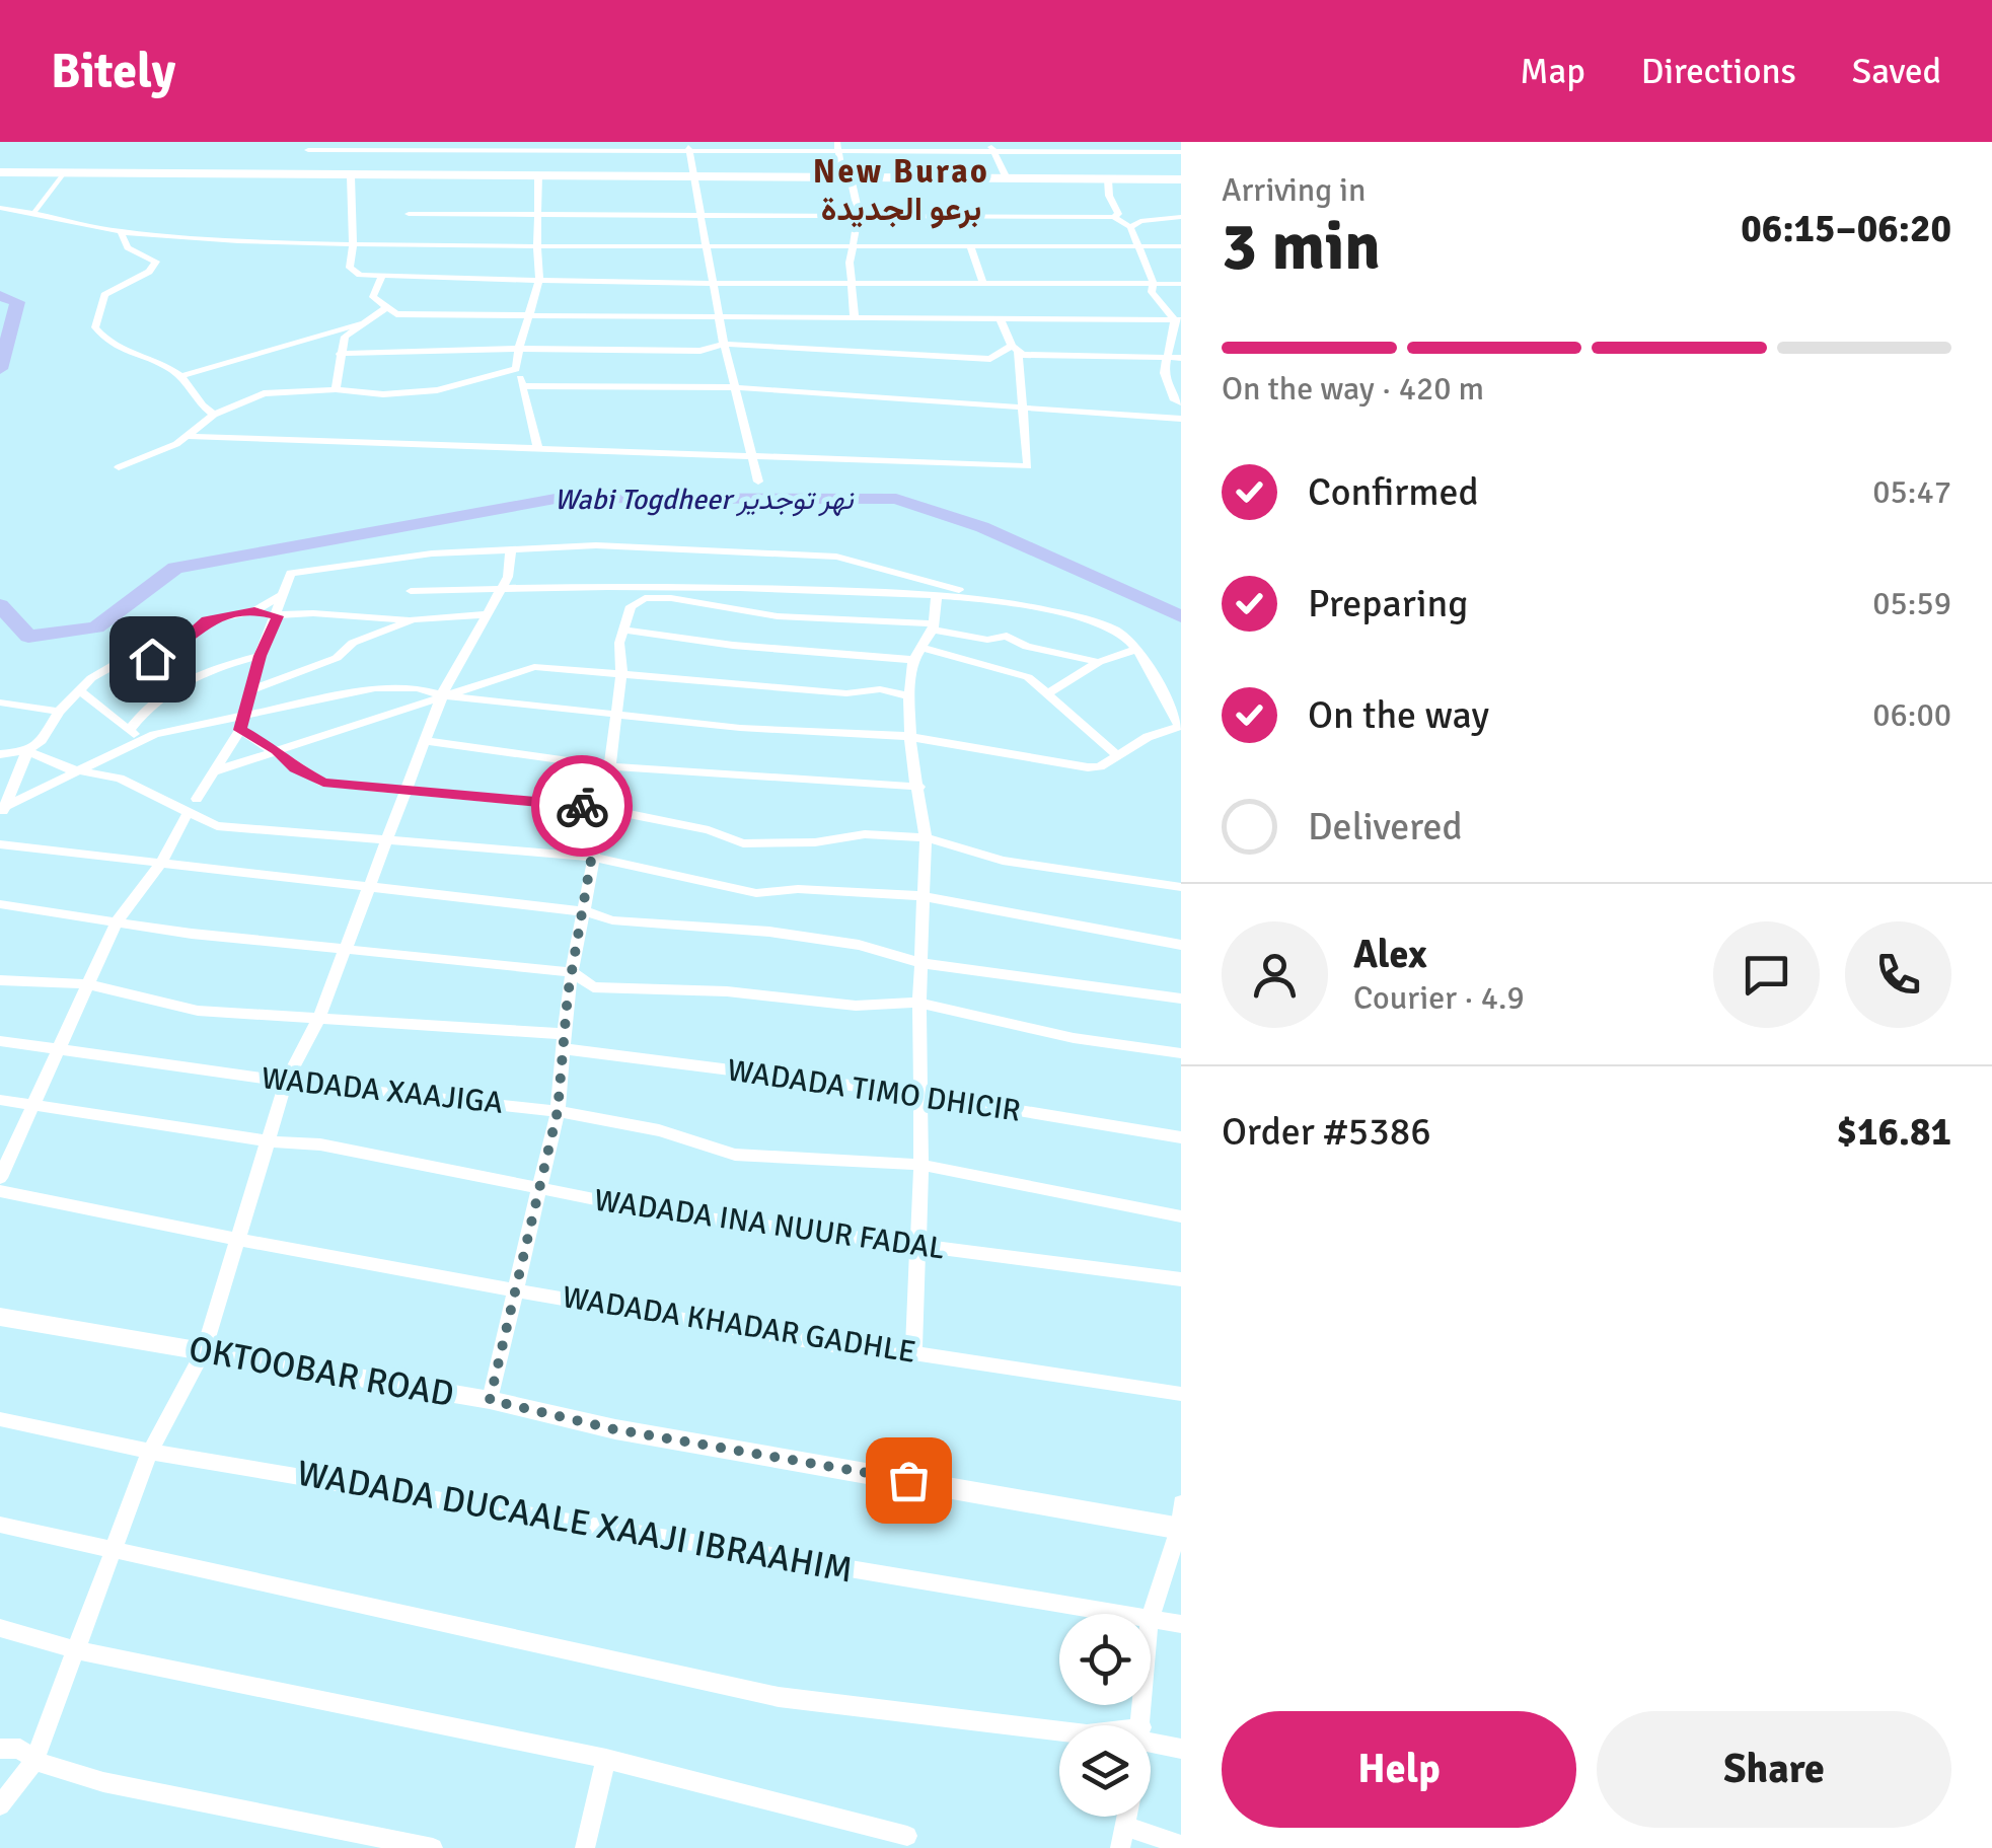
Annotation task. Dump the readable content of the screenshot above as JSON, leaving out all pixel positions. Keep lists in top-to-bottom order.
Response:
{
  "streets": {
    "street": [
      "WADADA XAAJIGA",
      "WADADA TIMO DHICIR",
      "WADADA INA NUUR FADAL",
      "WADADA KHADAR GADHLE",
      "OKTOOBAR ROAD",
      "WADADA DUCAALE XAAJI IBRAAHIM"
    ]
  },
  "districts": ["New Burao برعو الجديدة"],
  "water": ["Wabi Togdheer نهر توجدير"],
  "page": {
    "header": "Bitely",
    "nav": ["Map", "Directions", "Saved"],
    "heading": ["3 min", "Arriving in", "06:15–06:20"],
    "panel": [
      "Alex",
      "Courier · 4.9",
      "Order #5386",
      "$16.81"
    ],
    "bar": "On the way · 420 m",
    "list": [
      ["Confirmed", "05:47"],
      ["Preparing", "05:59"],
      ["On the way", "06:00"],
      "Delivered"
    ],
    "buttons": ["Help", "Share"]
  }
}
